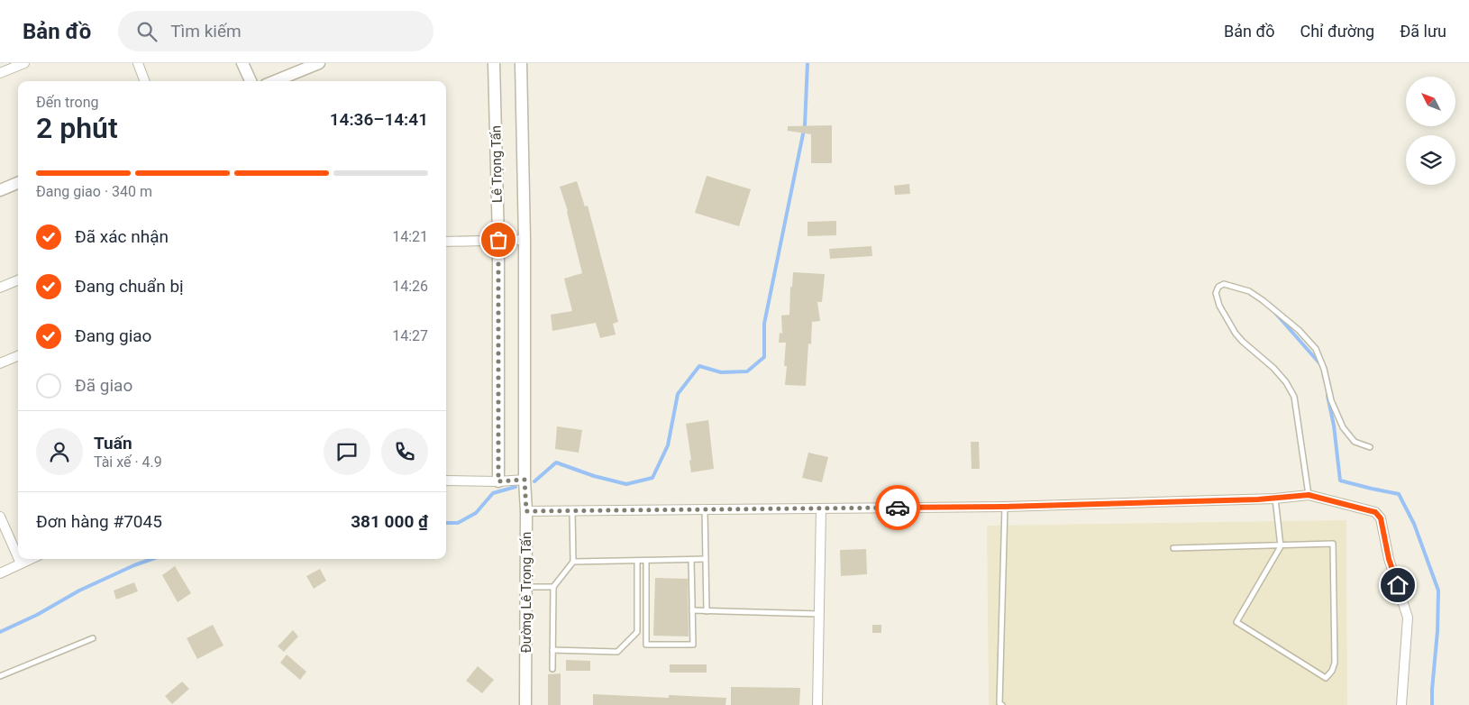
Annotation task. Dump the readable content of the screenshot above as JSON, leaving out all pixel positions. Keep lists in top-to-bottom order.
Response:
{
  "streets": {
    "street": ["Lê Trọng Tấn", "Đường Lê Trọng Tấn"]
  },
  "crossings": [
    ["Lê Trọng Tấn", "Đường Lê Trọng Tấn"]
  ],
  "north": "top left",
  "page": {
    "header": "Bản đồ",
    "search": "Tìm kiếm",
    "nav": ["Bản đồ", "Chỉ đường", "Đã lưu"],
    "heading": ["2 phút", "Đến trong", "14:36–14:41"],
    "panel": [
      "Tuấn",
      "Tài xế · 4.9",
      "Đơn hàng #7045",
      "381 000 ₫"
    ],
    "bar": "Đang giao · 340 m",
    "list": [
      ["Đã xác nhận", "14:21"],
      ["Đang chuẩn bị", "14:26"],
      ["Đang giao", "14:27"],
      "Đã giao"
    ]
  }
}
